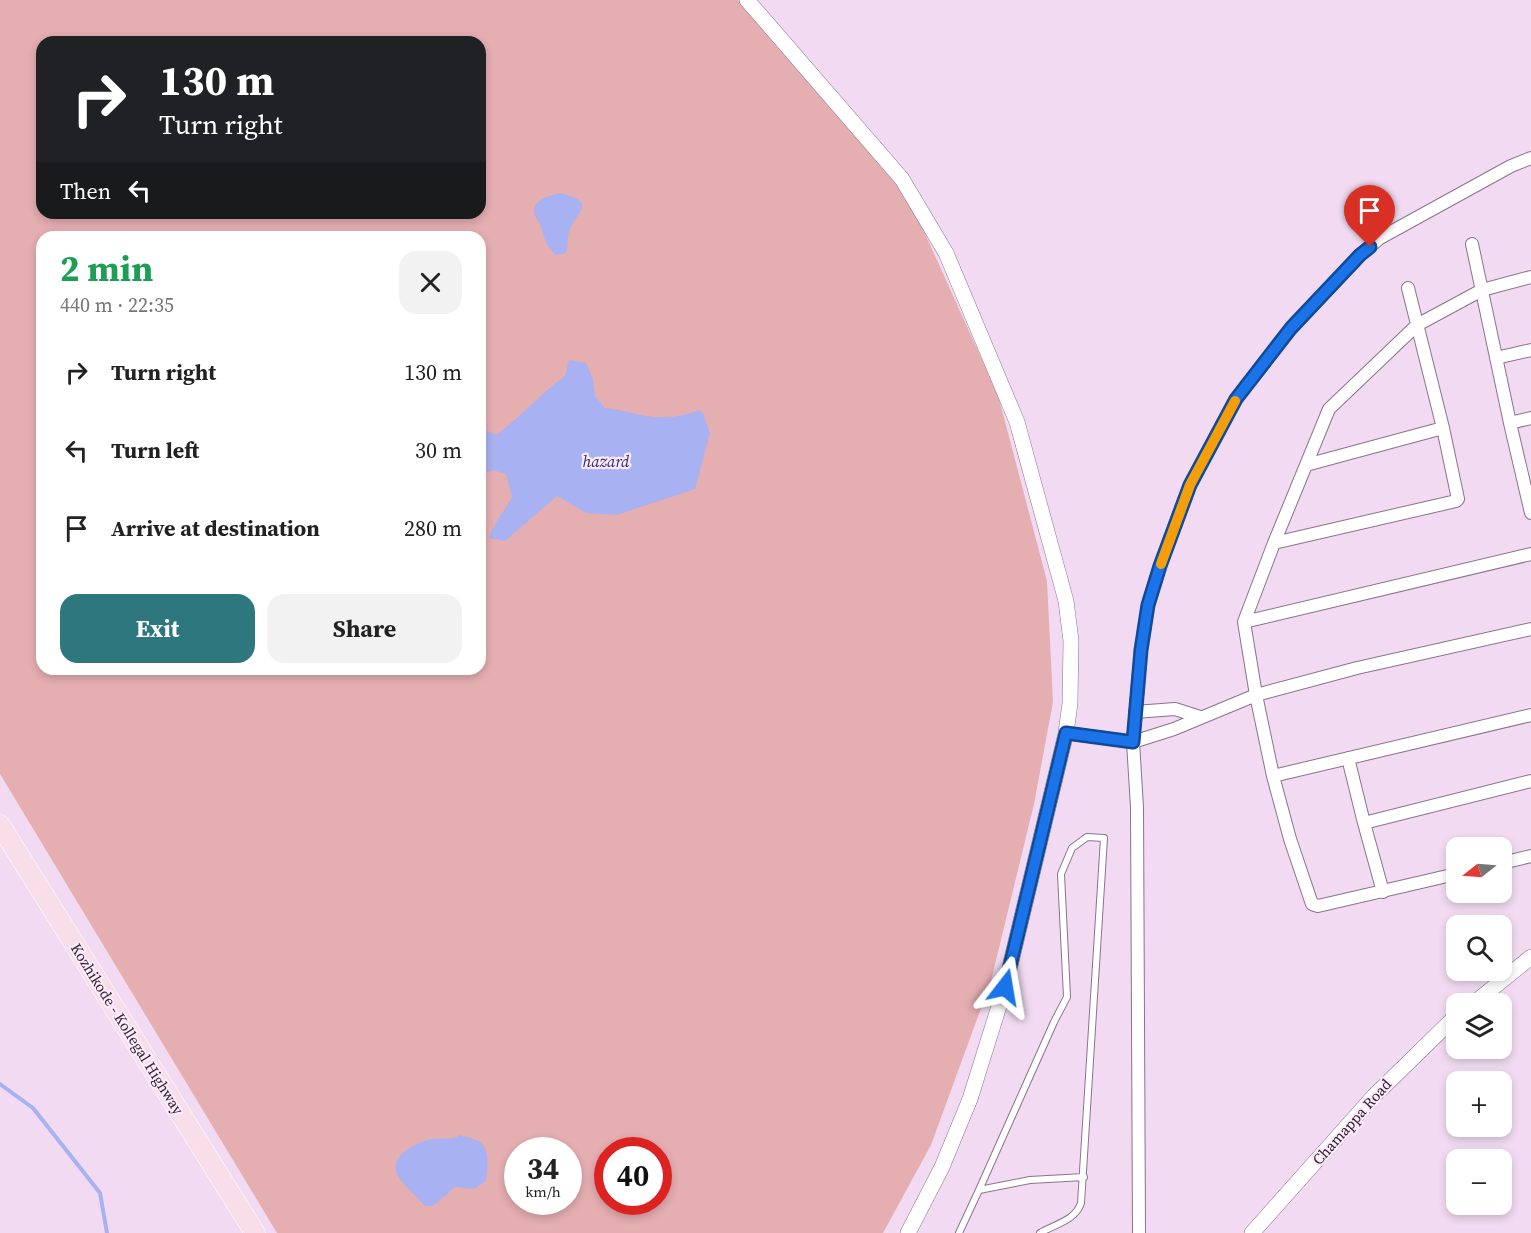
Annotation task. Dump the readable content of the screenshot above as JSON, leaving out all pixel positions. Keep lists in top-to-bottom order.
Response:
{
  "streets": {
    "main road": ["Kozhikode - Kollegal Highway"],
    "street": ["Chamappa Road"]
  },
  "water": ["hazard"],
  "north": "left",
  "page": {
    "turn": ["130 m", "Turn right"],
    "then": "Then",
    "heading": ["2 min", "440 m · 22:35"],
    "list": [
      {
        "name": "Turn right",
        "value": "130 m"
      },
      {
        "name": "Turn left",
        "value": "30 m"
      },
      {
        "name": "Arrive at destination",
        "value": "280 m"
      }
    ],
    "buttons": ["Exit", "Share"],
    "map_buttons": ["+", "−"],
    "speed": "34 km/h",
    "limit": "40"
  }
}
